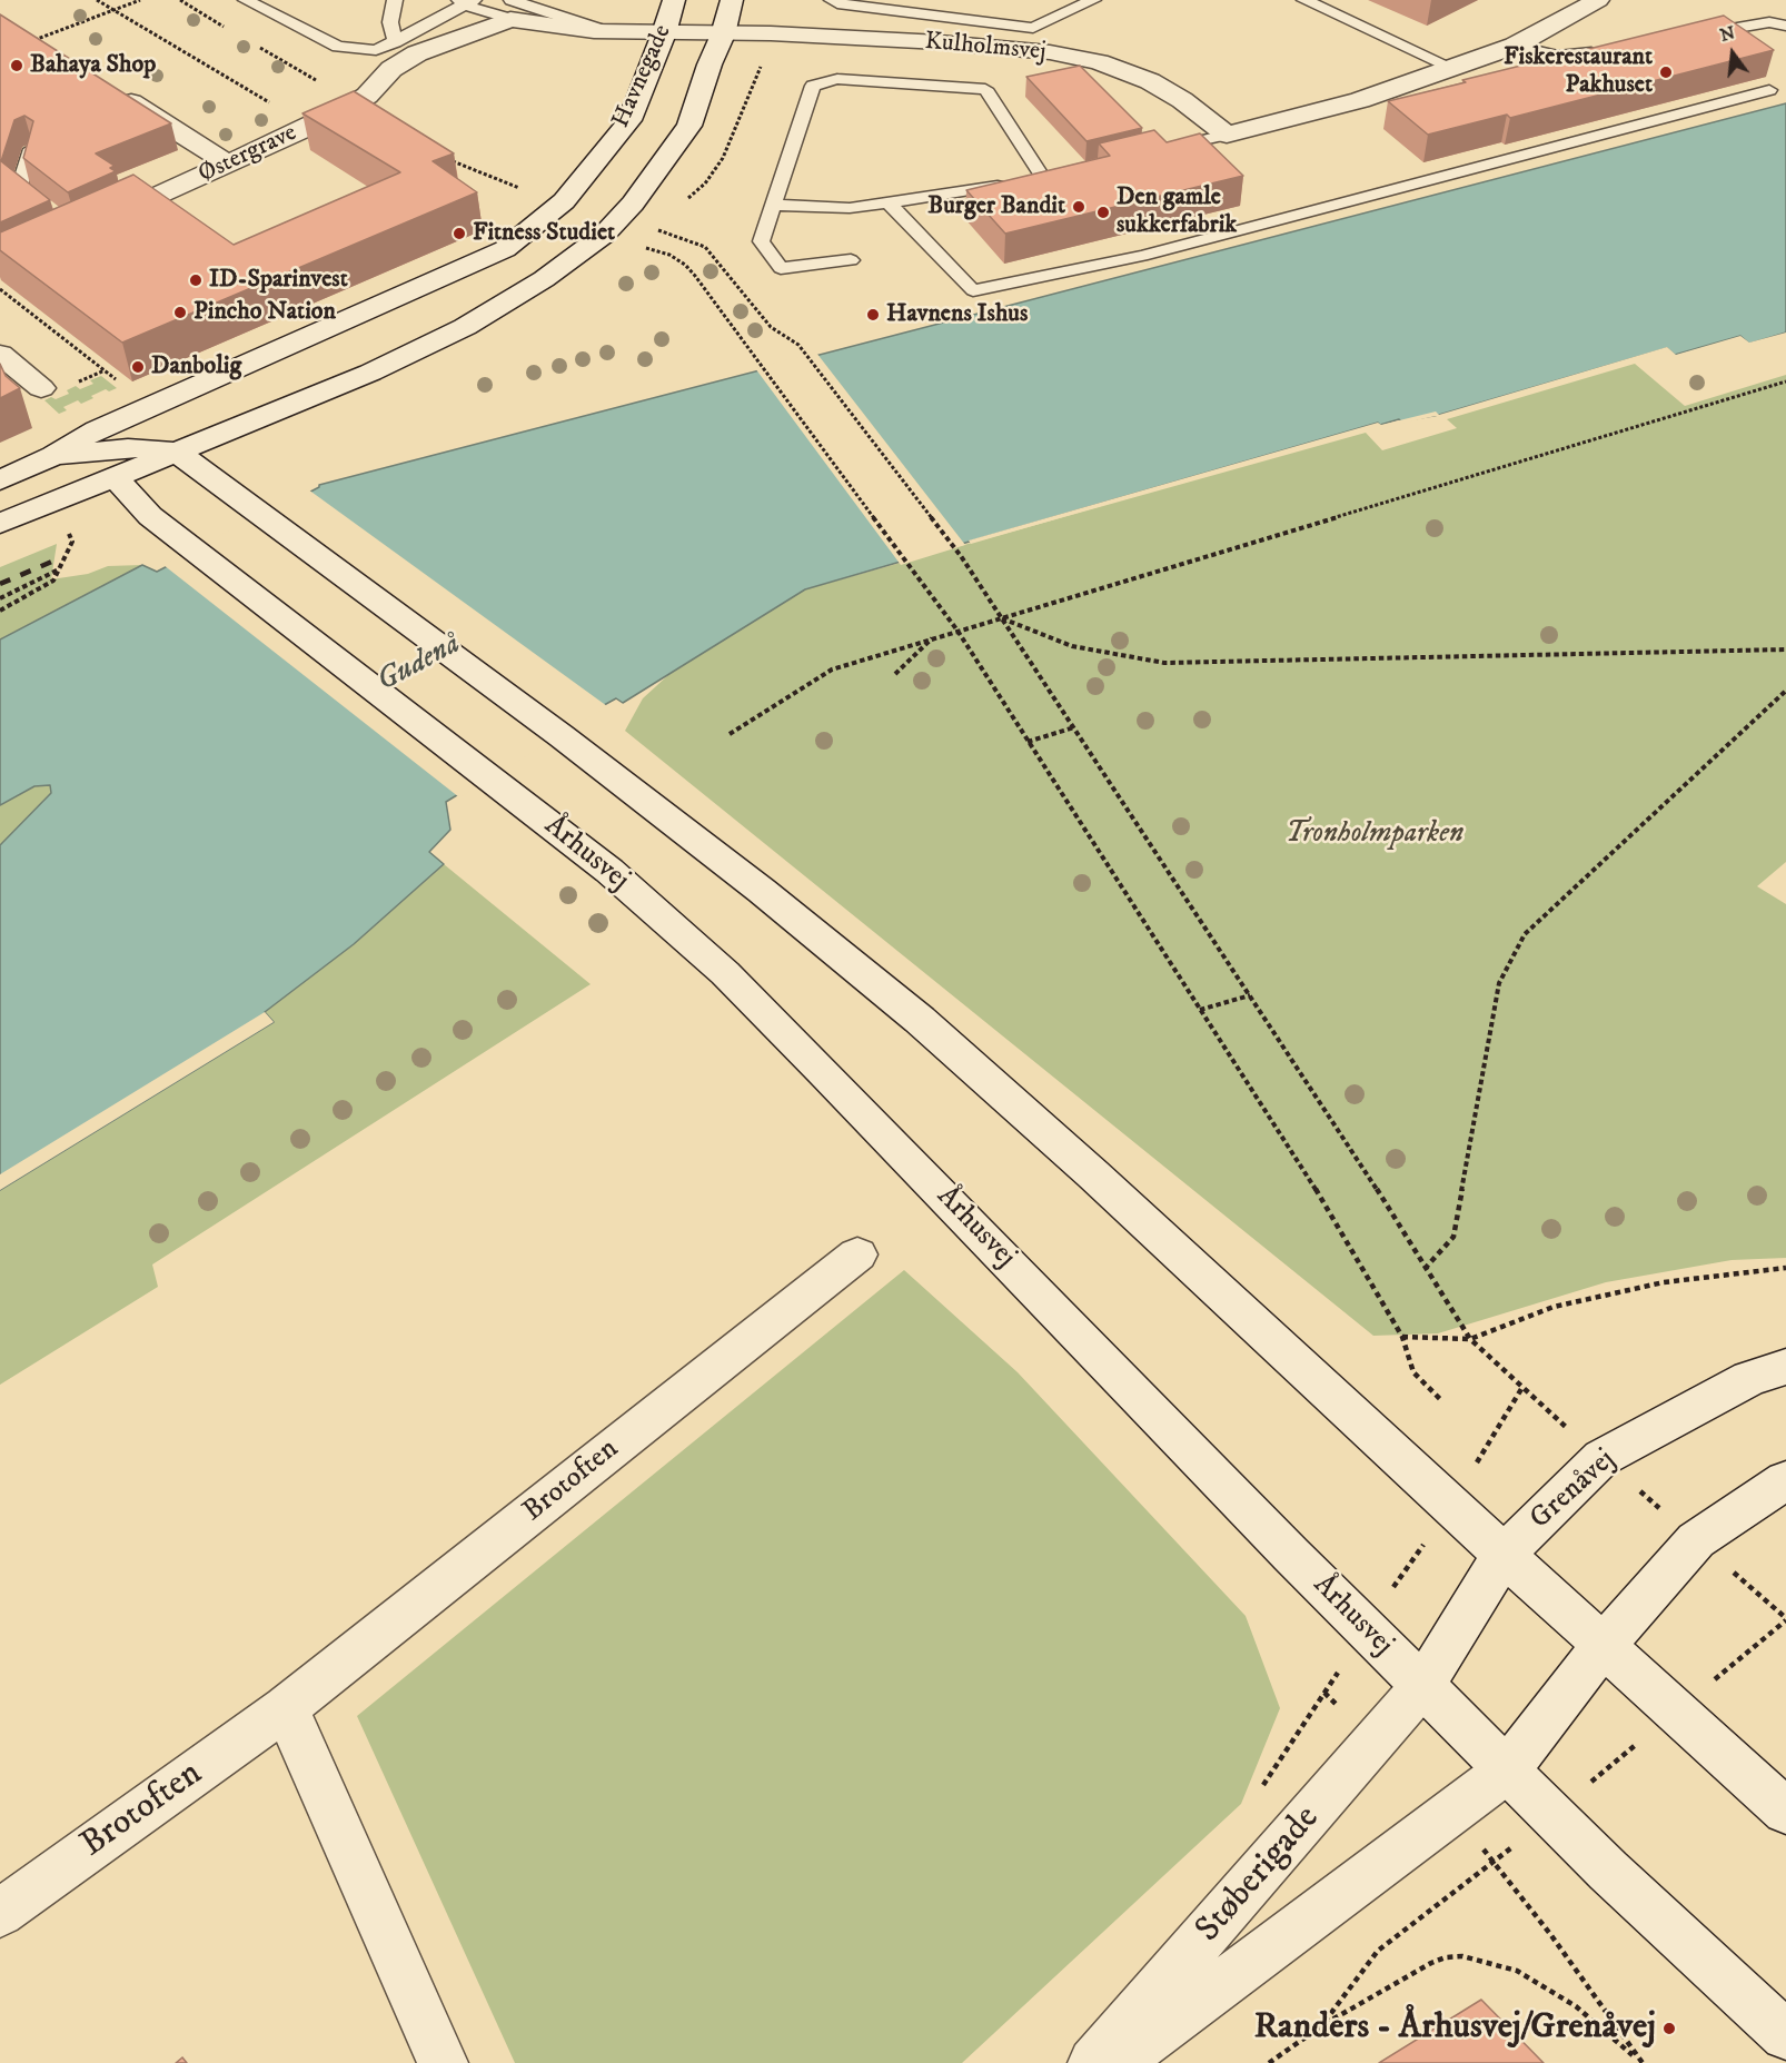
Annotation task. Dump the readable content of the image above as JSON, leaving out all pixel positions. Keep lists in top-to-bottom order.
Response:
{
  "streets": {
    "main road": [
      "Kulholmsvej",
      "Havnegade",
      "Østergrave",
      "Århusvej",
      "Brotoften",
      "Grenåvej",
      "Støberigade"
    ]
  },
  "crossings": [
    ["Kulholmsvej", "Havnegade"],
    ["Havnegade", "Århusvej"],
    ["Århusvej", "Grenåvej"],
    ["Århusvej", "Støberigade"],
    ["Grenåvej", "Støberigade"]
  ],
  "water": ["Gudenå"],
  "parks": ["Tronholmparken"],
  "places": [
    "Bahaya Shop",
    "Fiskerestaurant Pakhuset",
    "Burger Bandit",
    "Den gamle sukkerfabrik",
    "Fitness Studiet",
    "ID-Sparinvest",
    "Pincho Nation",
    "Havnens Ishus",
    "Danbolig",
    "Randers - Århusvej/Grenåvej"
  ],
  "north": "top"
}
